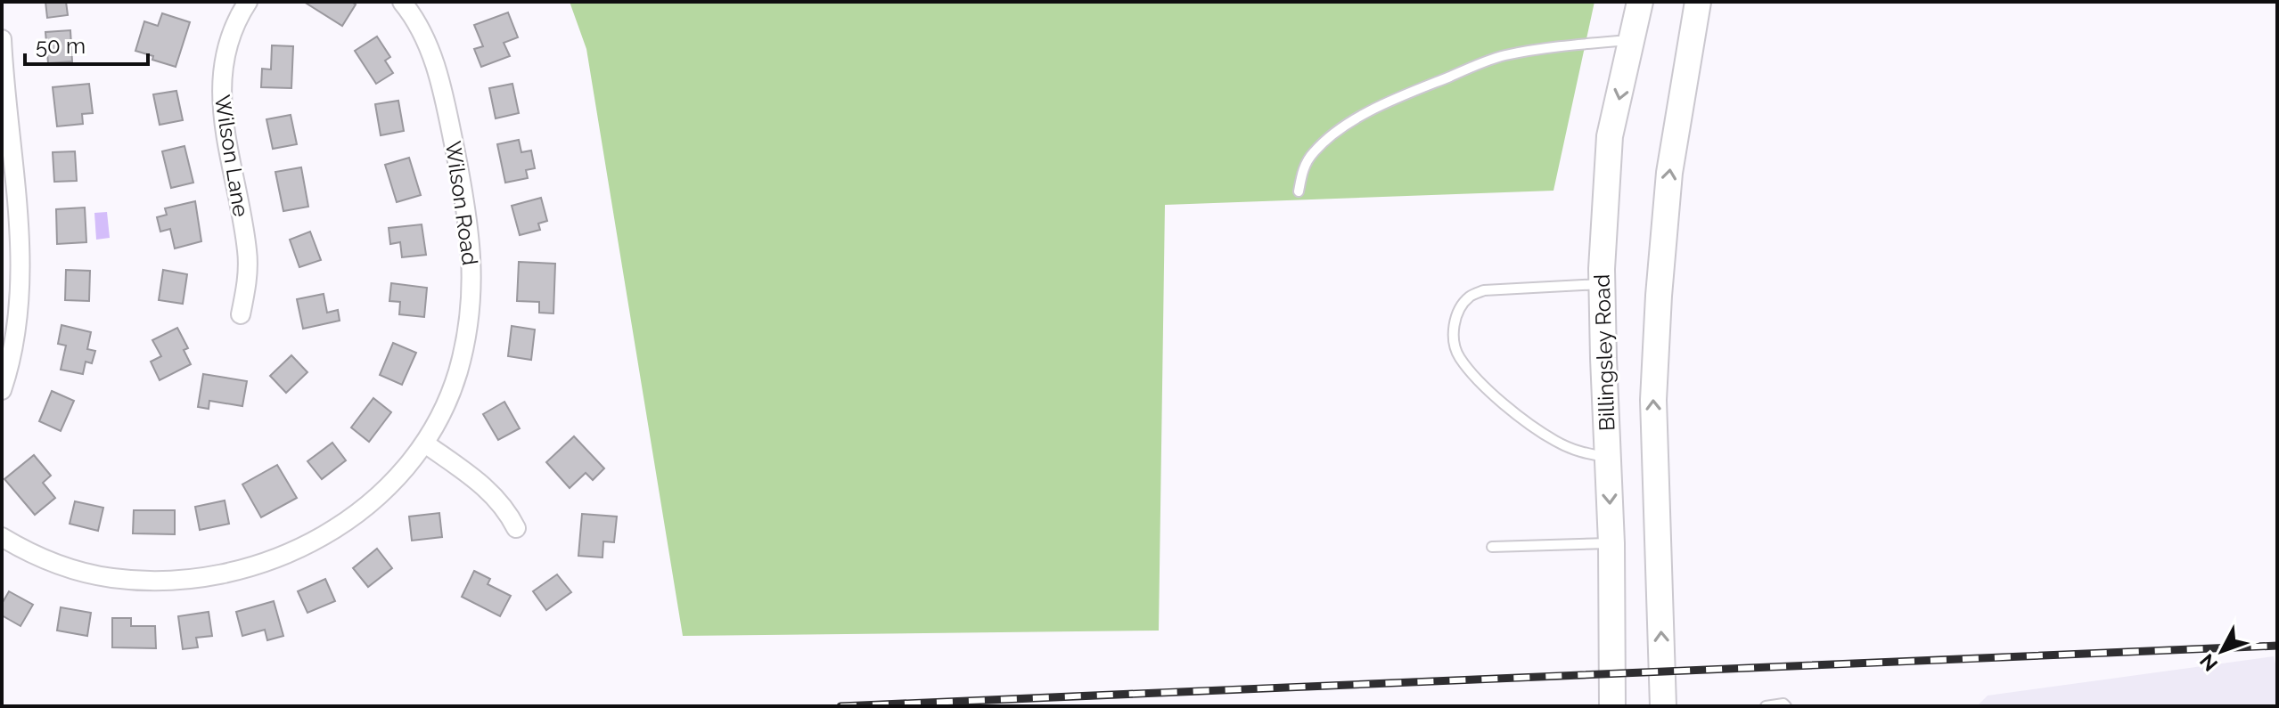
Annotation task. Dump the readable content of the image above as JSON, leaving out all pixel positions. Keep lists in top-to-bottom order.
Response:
{
  "streets": {
    "main road": ["Billingsley Road"],
    "street": ["Wilson Lane", "Wilson Road"]
  },
  "scale_bar": "50 m",
  "north": "bottom left"
}
